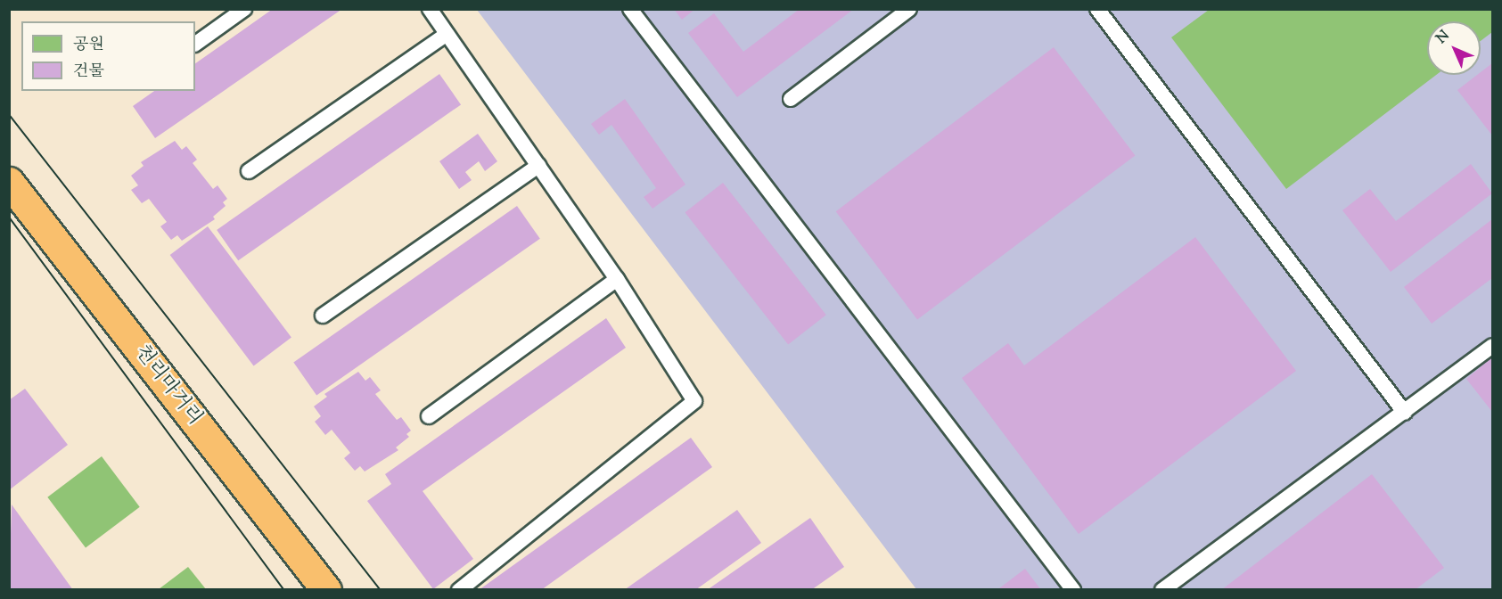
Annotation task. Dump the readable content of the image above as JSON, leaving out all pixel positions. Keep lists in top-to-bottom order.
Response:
{
  "streets": {
    "highway": ["천리마거리"]
  },
  "legend": ["공원", "건물"],
  "north": "top left"
}
